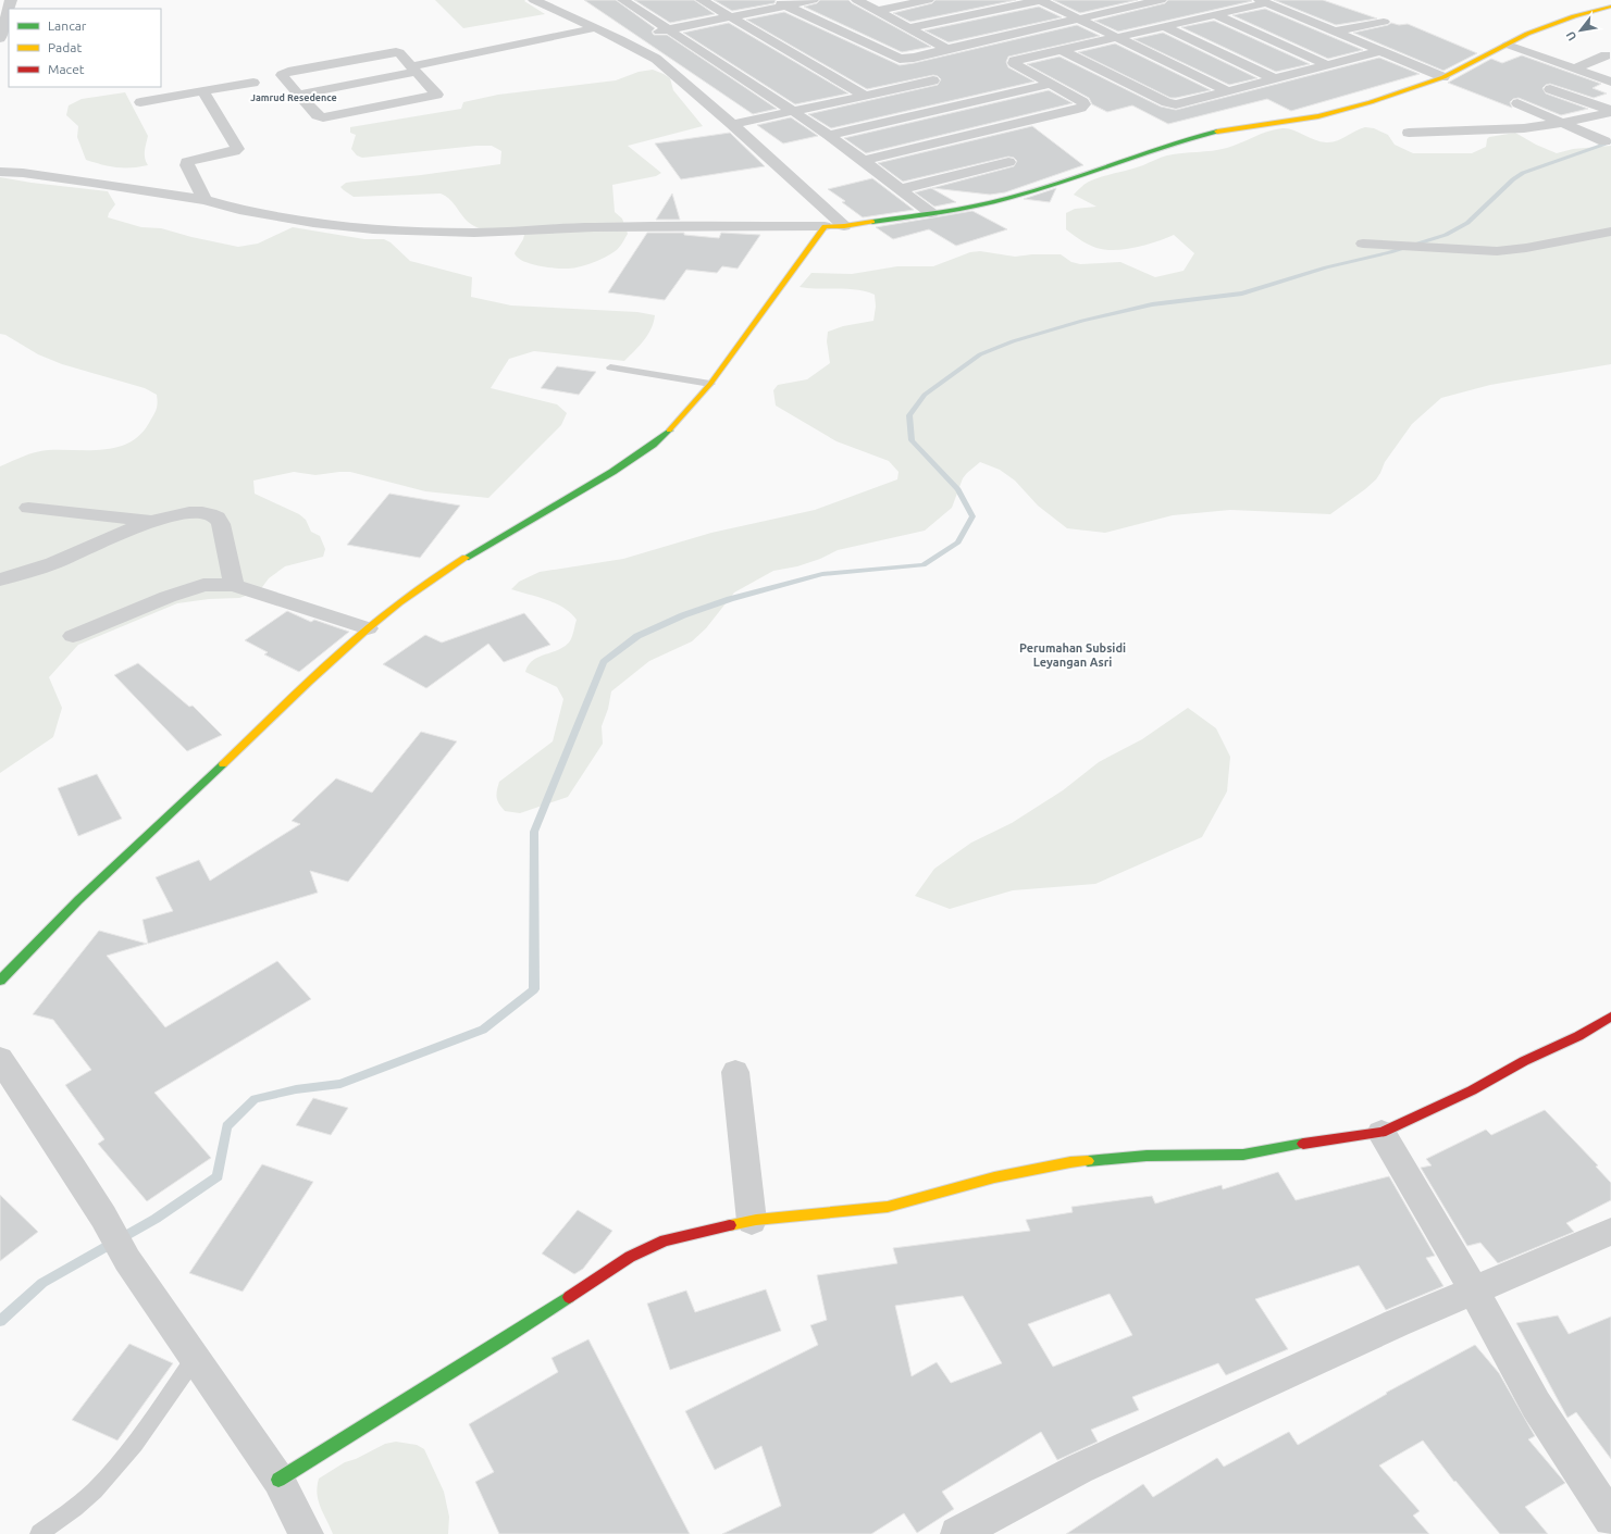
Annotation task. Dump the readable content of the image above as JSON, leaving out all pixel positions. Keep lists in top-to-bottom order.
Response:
{
  "districts": ["Jamrud Resedence", "Perumahan Subsidi Leyangan Asri"],
  "legend": ["Lancar", "Padat", "Macet"],
  "north": "bottom left"
}
